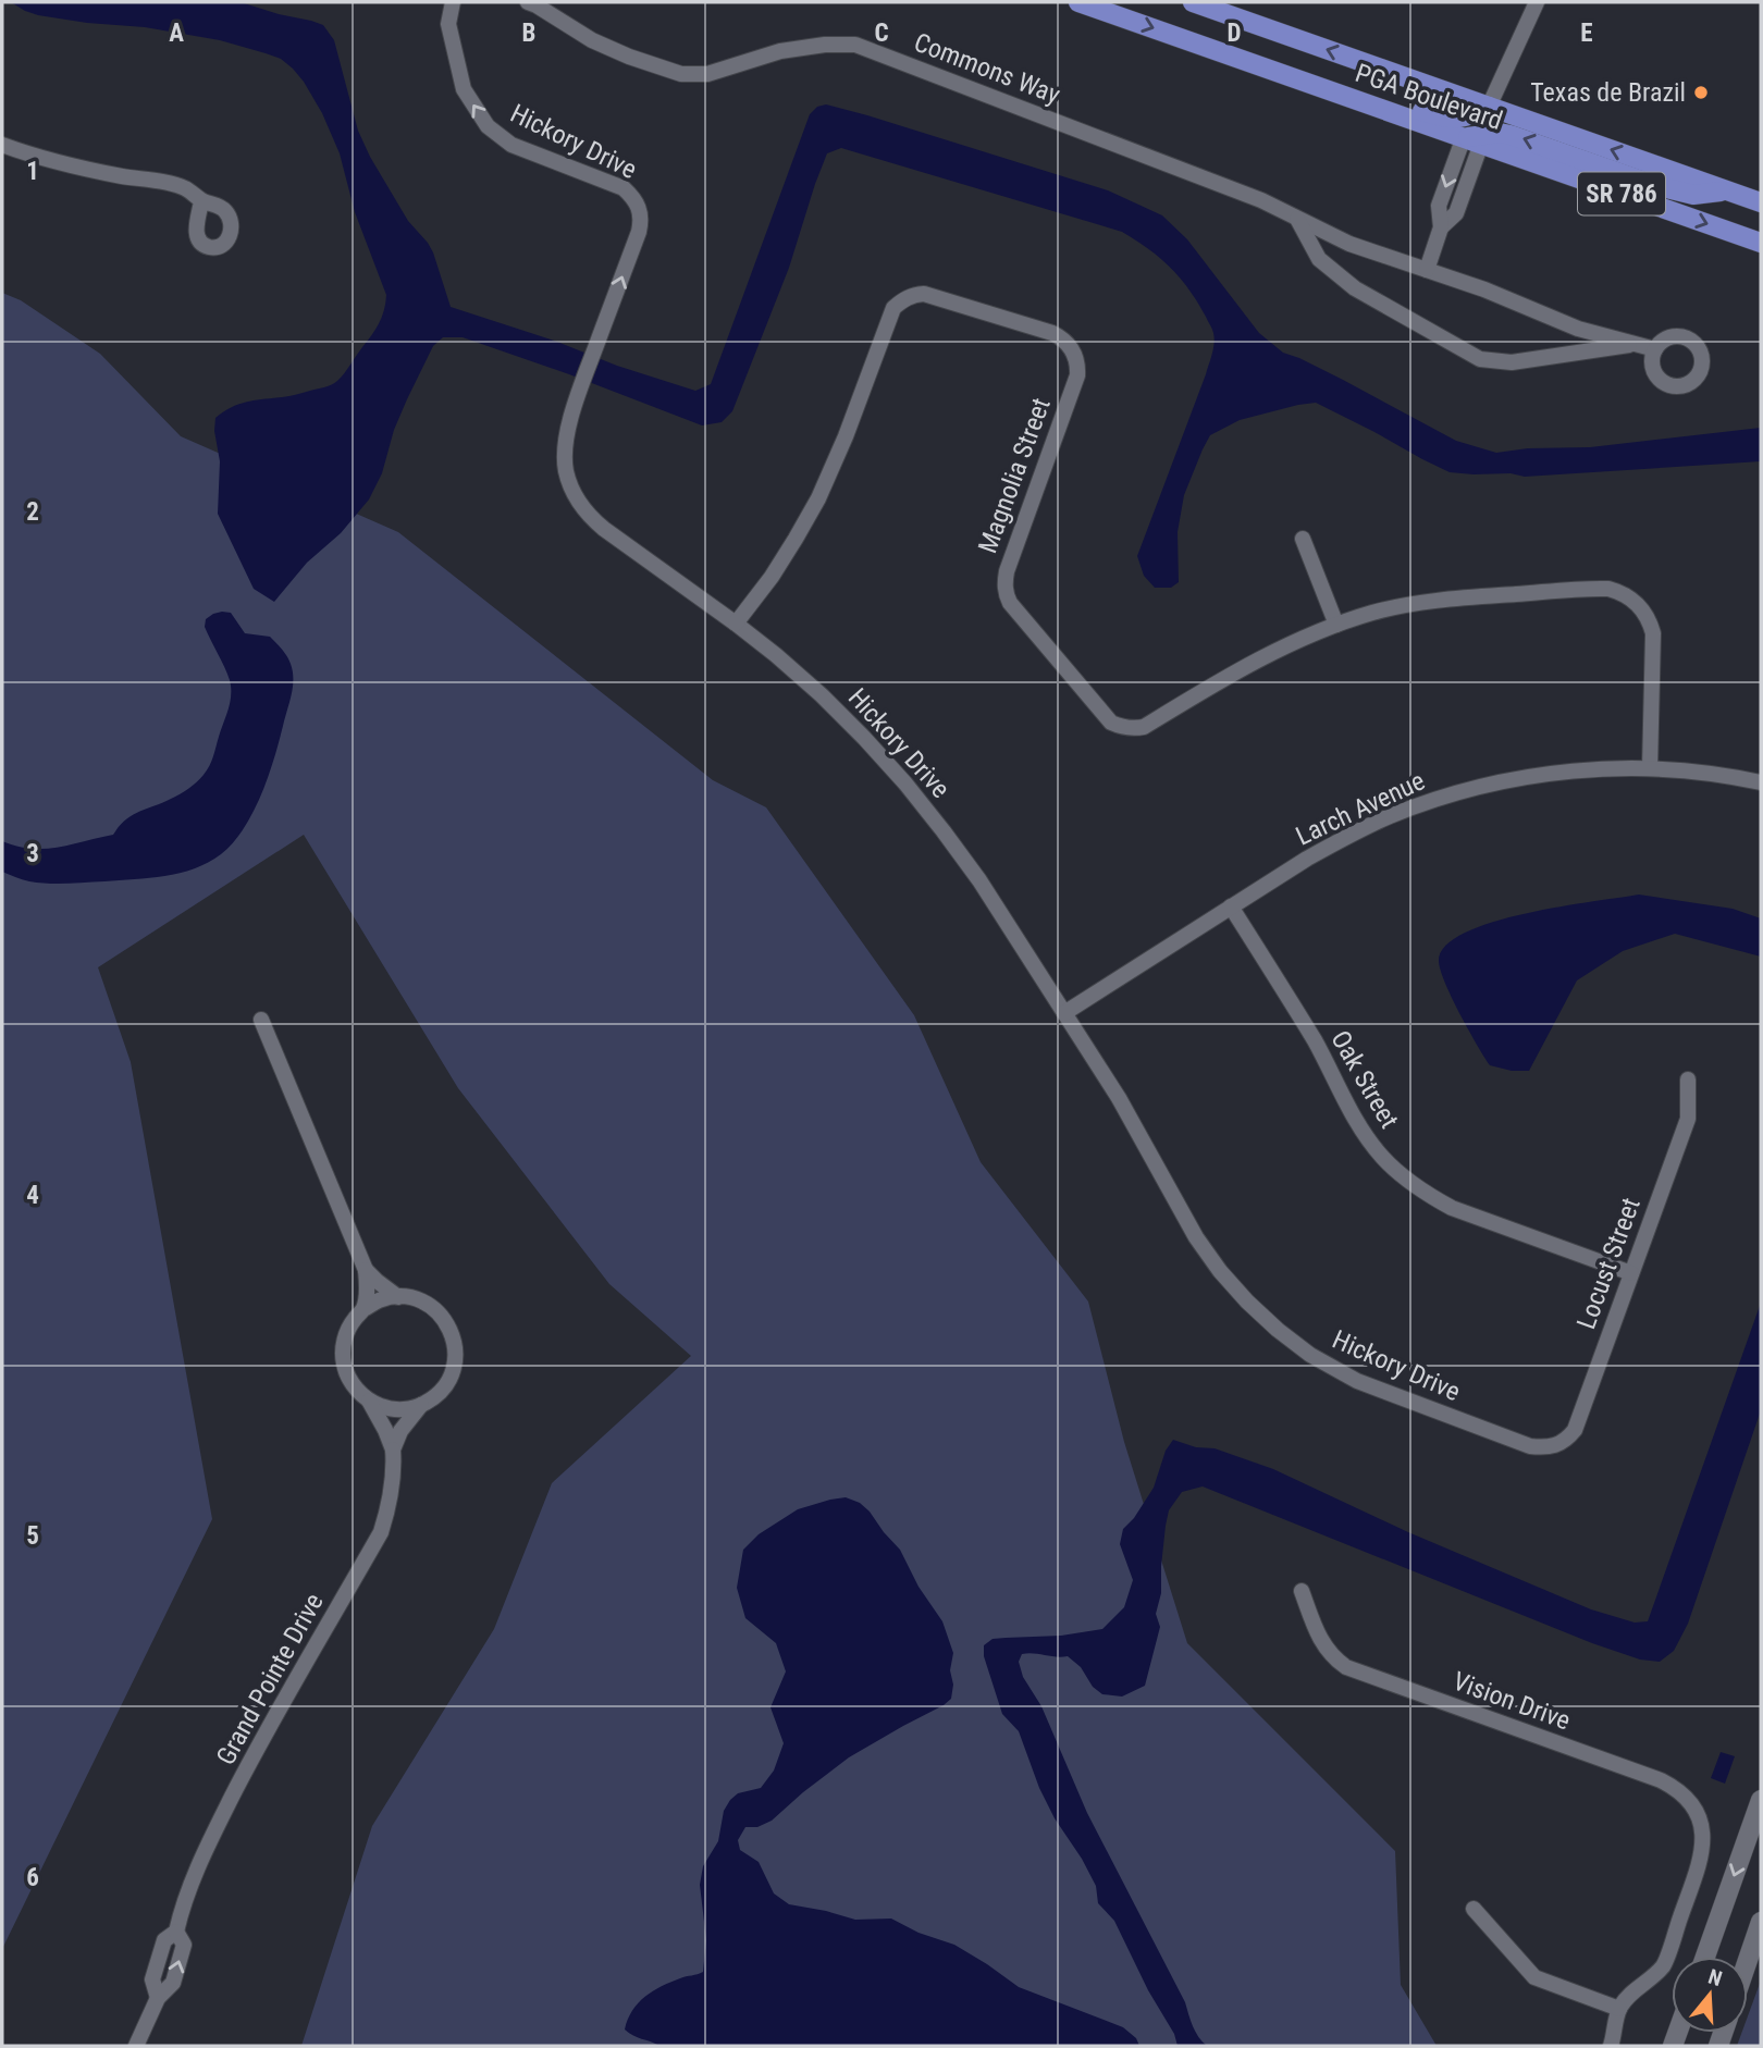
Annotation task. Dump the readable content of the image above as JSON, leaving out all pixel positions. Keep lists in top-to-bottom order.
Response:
{
  "streets": {
    "main road": ["PGA Boulevard", "SR 786"],
    "street": [
      "Commons Way",
      "Hickory Drive",
      "Magnolia Street",
      "Larch Avenue",
      "Oak Street",
      "Locust Street",
      "Grand Pointe Drive",
      "Vision Drive"
    ]
  },
  "crossings": [
    ["Hickory Drive", "Magnolia Street"],
    ["Hickory Drive", "Larch Avenue"],
    ["Hickory Drive", "Locust Street"],
    ["Magnolia Street", "Larch Avenue"],
    ["Larch Avenue", "Oak Street"],
    ["Oak Street", "Locust Street"]
  ],
  "places": ["Texas de Brazil"],
  "north": "top",
  "grid": {
    "columns": [
      "A",
      "B",
      "C",
      "D",
      "E"
    ],
    "rows": [
      "1",
      "2",
      "3",
      "4",
      "5",
      "6"
    ]
  }
}
